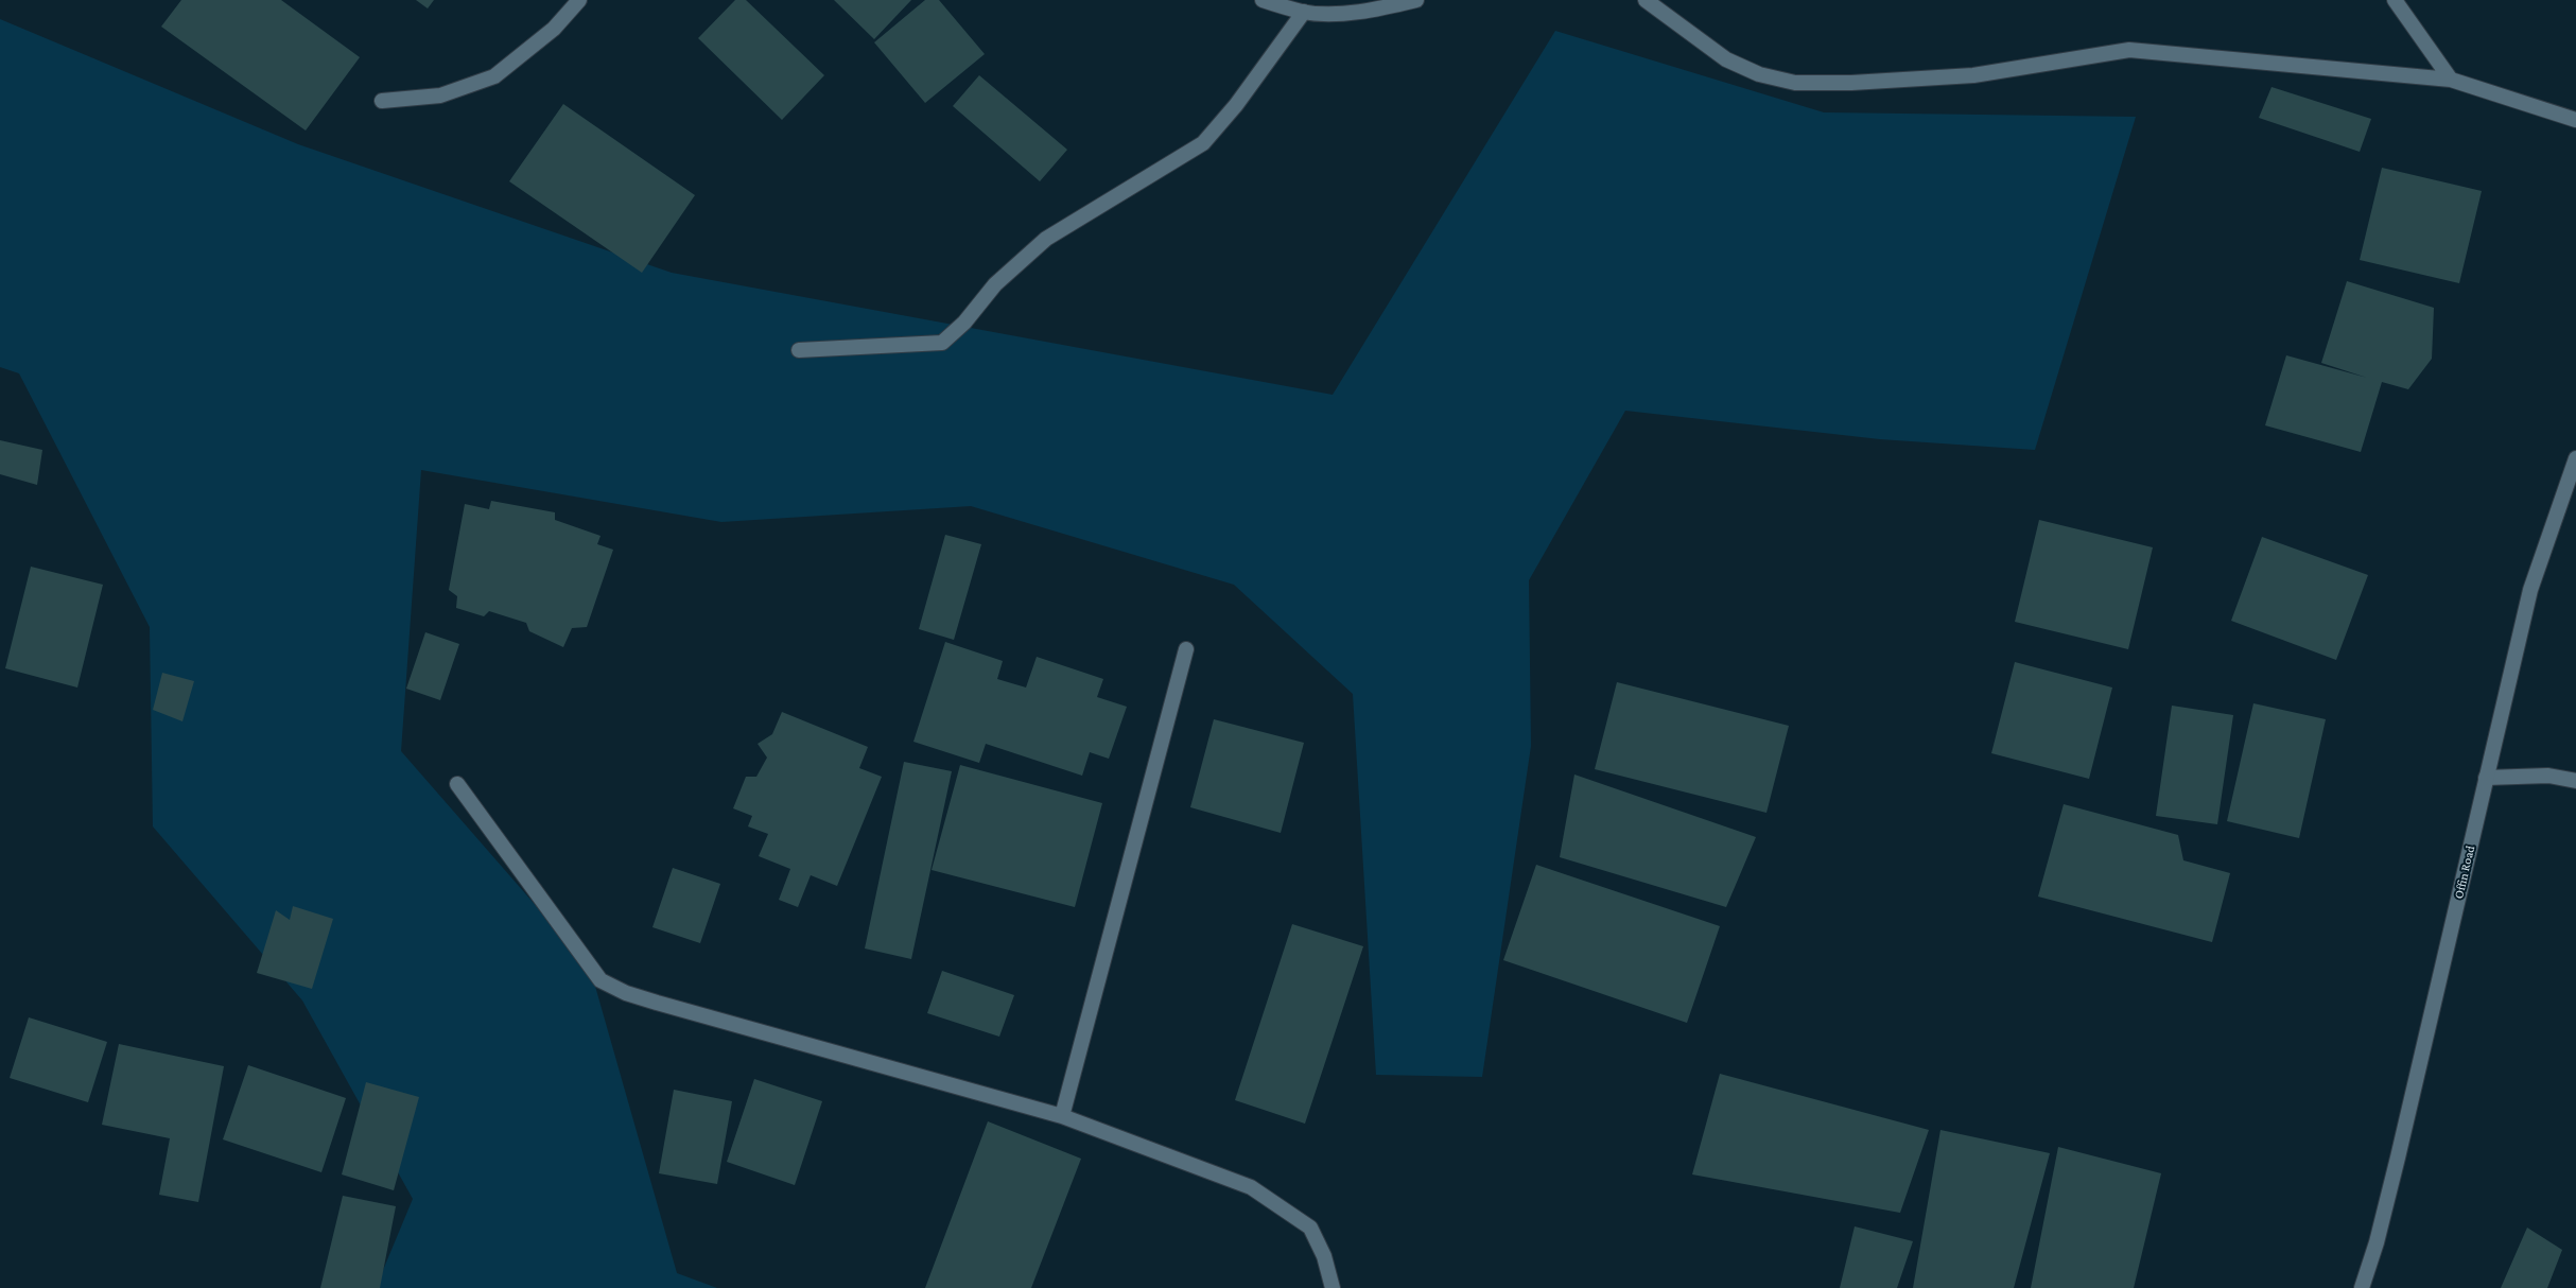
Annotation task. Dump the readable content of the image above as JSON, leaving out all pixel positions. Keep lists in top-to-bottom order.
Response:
{
  "streets": {
    "street": ["Offin Road"]
  }
}
